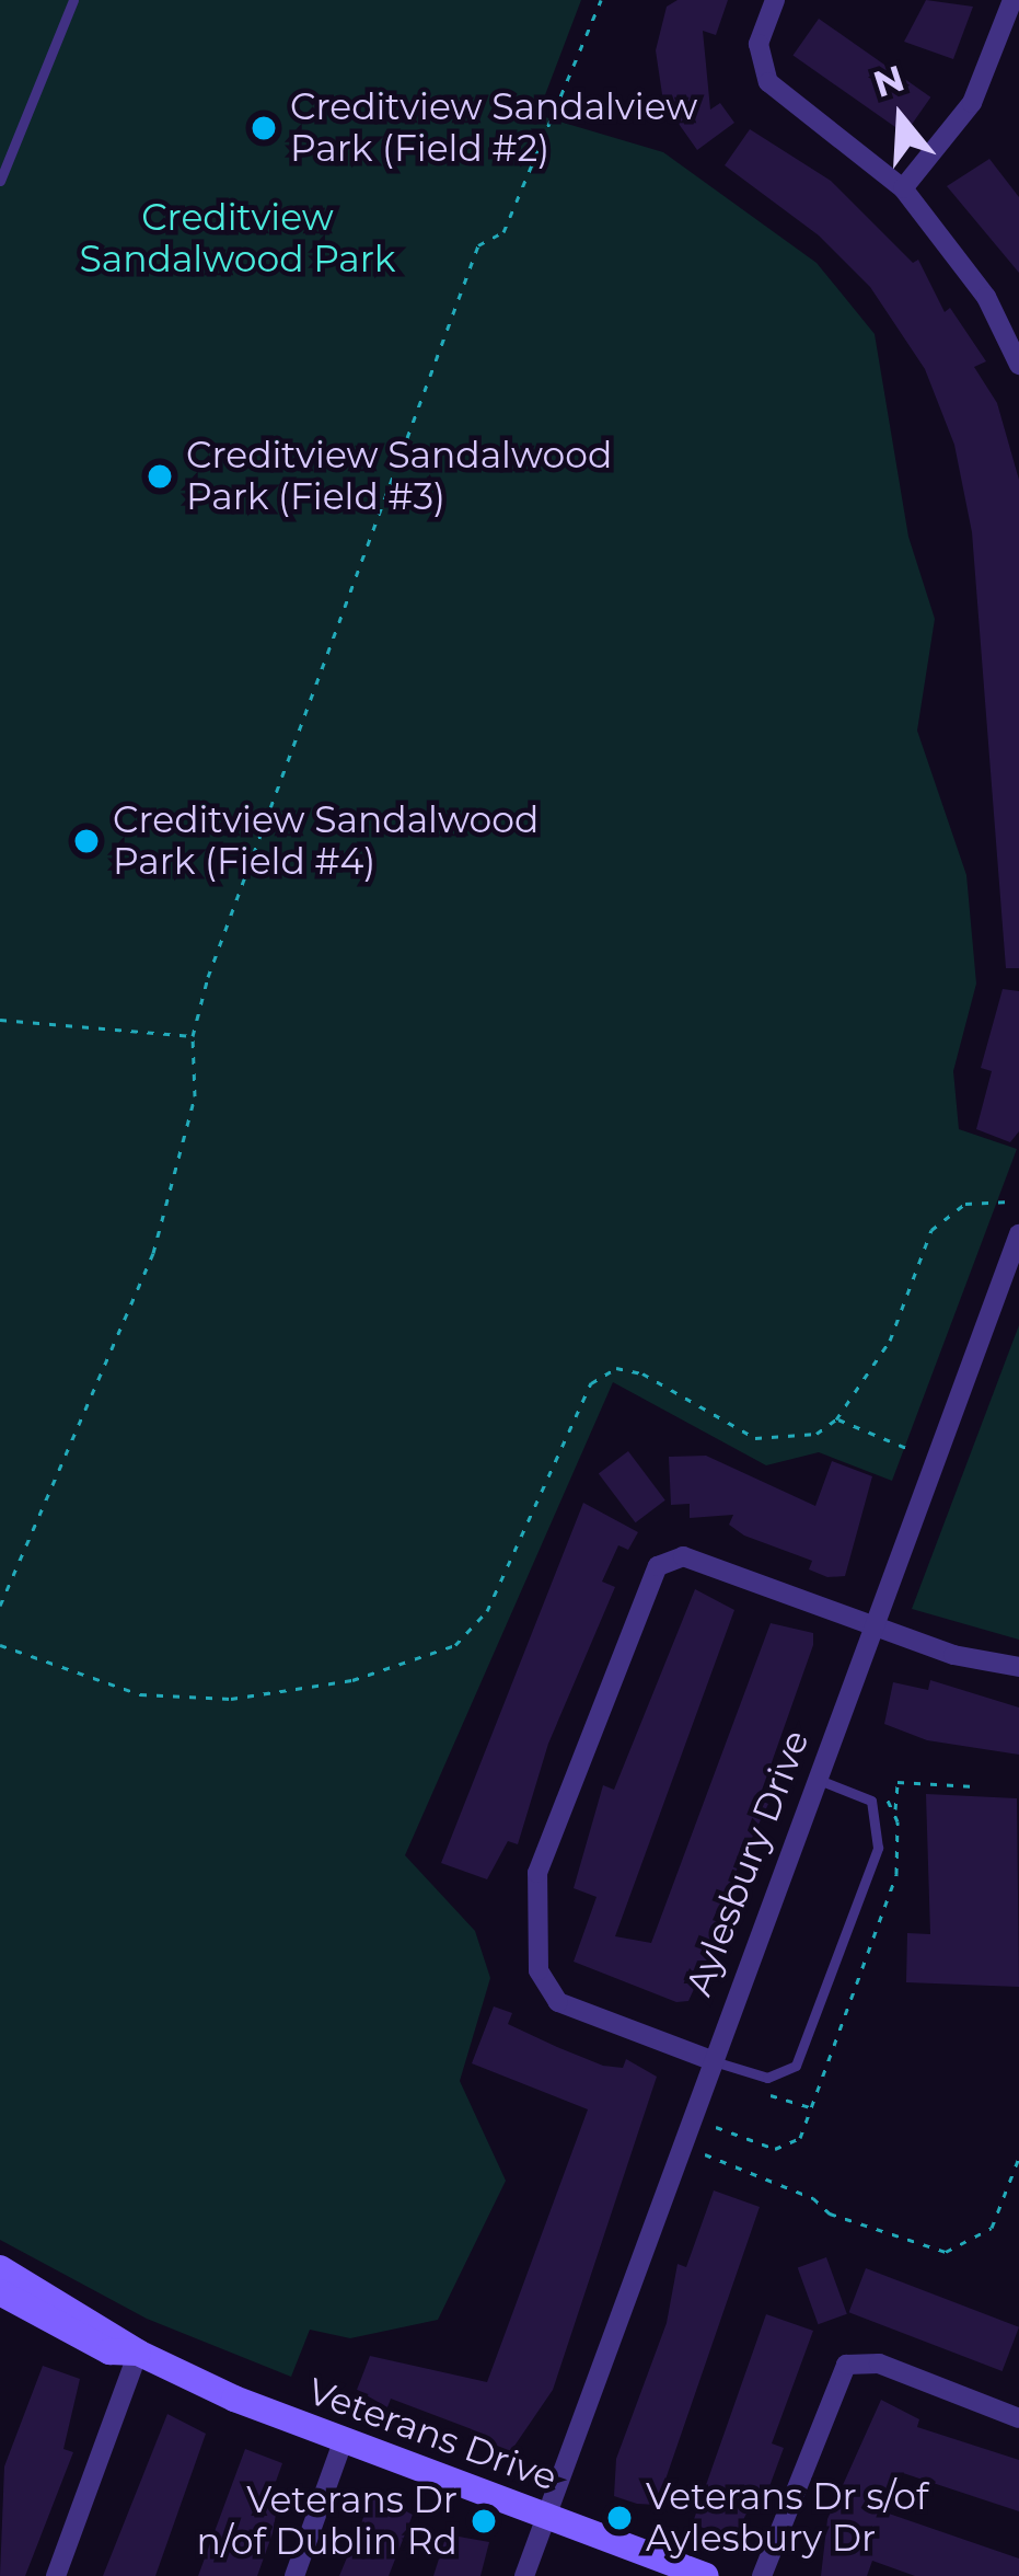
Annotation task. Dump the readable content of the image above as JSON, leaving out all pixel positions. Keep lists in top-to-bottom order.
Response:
{
  "streets": {
    "street": ["Aylesbury Drive", "Veterans Drive"]
  },
  "crossings": [
    ["Aylesbury Drive", "Veterans Drive"]
  ],
  "parks": ["Creditview Sandalwood Park"],
  "places": [
    "Creditview Sandalview Park (Field #2)",
    "Creditview Sandalwood Park (Field #3)",
    "Creditview Sandalwood Park (Field #4)",
    "Veterans Dr s/of Aylesbury Dr",
    "Veterans Dr n/of Dublin Rd"
  ],
  "north": "top"
}
